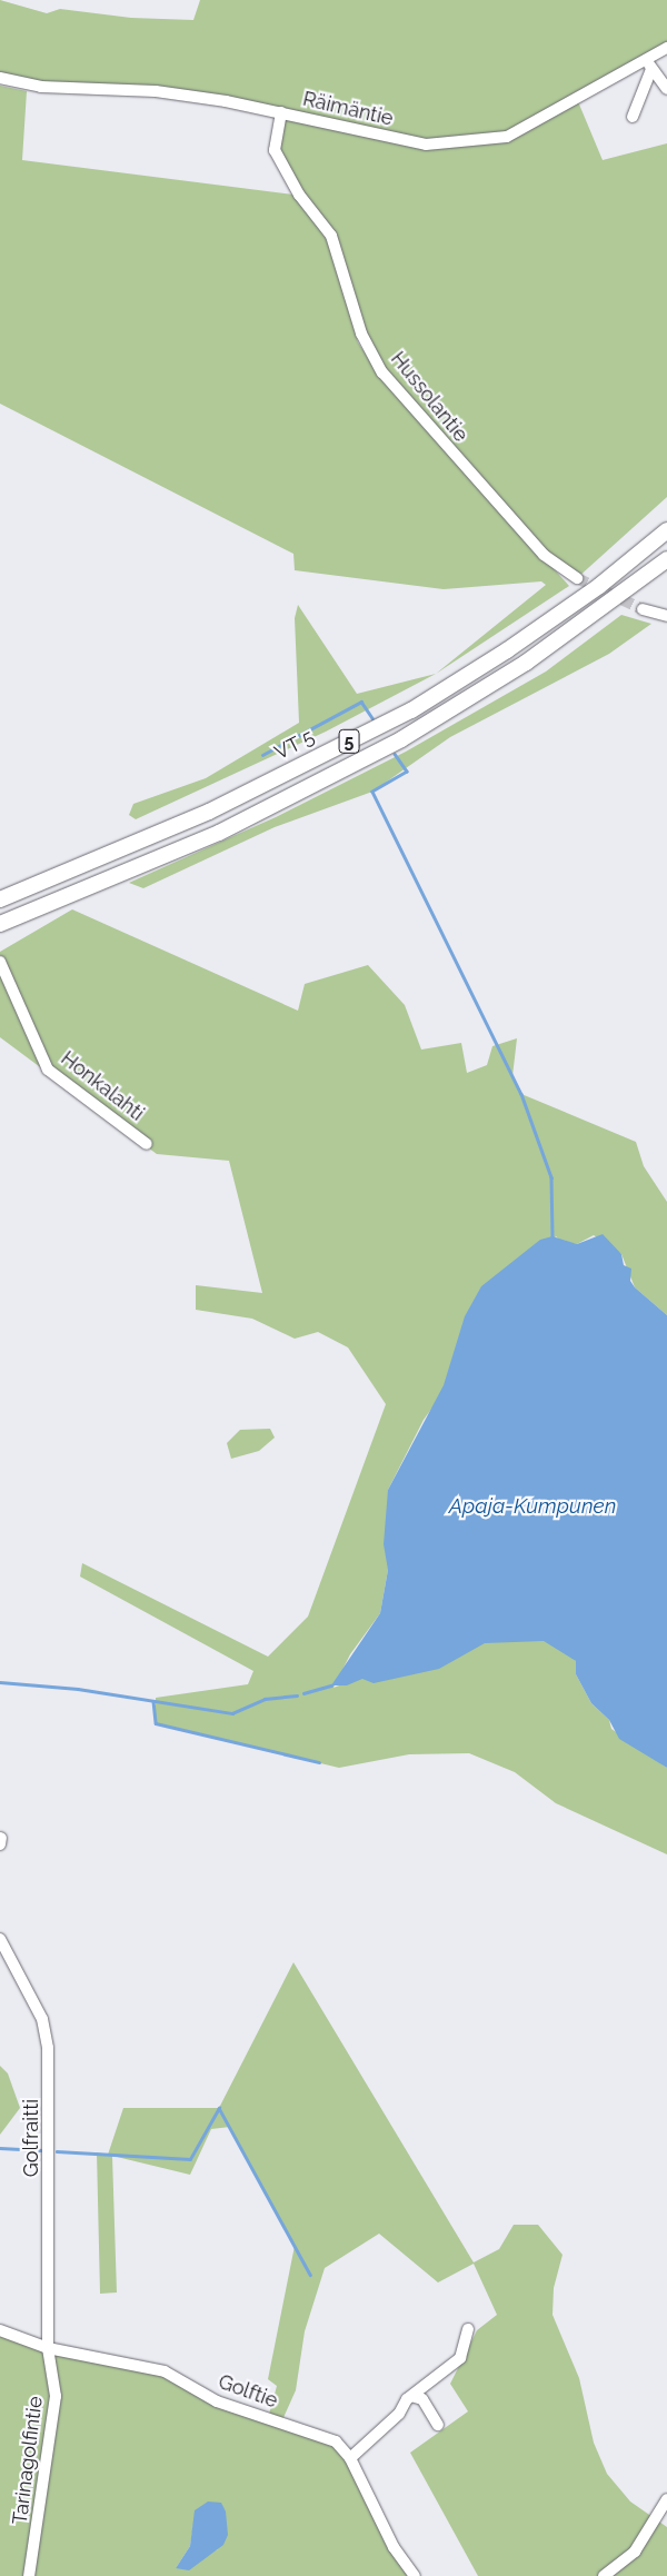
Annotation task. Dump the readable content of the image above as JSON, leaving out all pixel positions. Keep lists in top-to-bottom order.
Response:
{
  "streets": {
    "highway": ["5", "VT 5"],
    "street": [
      "Räimäntie",
      "Hussolantie",
      "Honkalahti",
      "Golfraitti",
      "Golftie",
      "Tarinagolfintie"
    ]
  },
  "crossings": [
    ["Räimäntie", "Hussolantie"],
    ["Golfraitti", "Golftie"],
    ["Golfraitti", "Tarinagolfintie"],
    ["Golftie", "Tarinagolfintie"]
  ],
  "water": ["Apaja-Kumpunen"]
}
